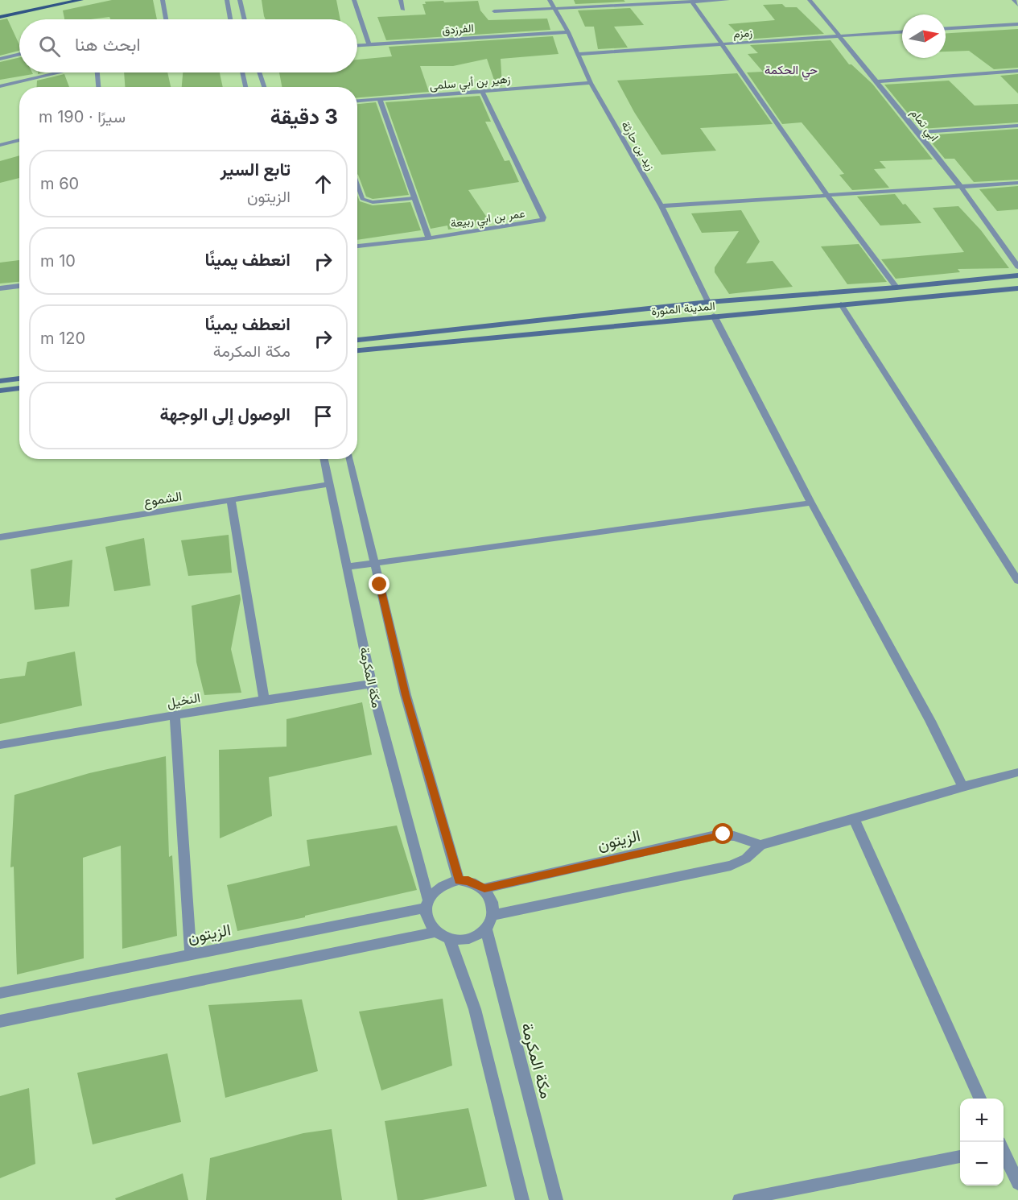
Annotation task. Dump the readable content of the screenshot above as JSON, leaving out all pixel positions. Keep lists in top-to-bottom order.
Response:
{
  "streets": {
    "main road": ["المدينة المنورة"],
    "street": [
      "الفرزدق",
      "زمزم",
      "زهير بن أبي سلمى",
      "ابي تمام",
      "زيد بن حارثة",
      "عمر بن ابي ربيعة",
      "الشموع",
      "مكة المكرمة",
      "النخيل",
      "الزيتون"
    ]
  },
  "crossings": [
    ["الفرزدق", "زيد بن حارثة"],
    ["زمزم", "ابي تمام"],
    ["زمزم", "زيد بن حارثة"],
    ["زهير بن أبي سلمى", "زيد بن حارثة"],
    ["زهير بن أبي سلمى", "عمر بن ابي ربيعة"],
    ["الشموع", "مكة المكرمة"],
    ["مكة المكرمة", "النخيل"],
    ["مكة المكرمة", "الزيتون"]
  ],
  "districts": ["حي الحكمة"],
  "north": "right",
  "page": {
    "search": "ابحث هنا",
    "heading": ["3 دقيقة", "سيرًا · 190 m"],
    "list": [
      ["تابع السير", "الزيتون", "60 m"],
      ["انعطف يمينًا", "10 m"],
      ["انعطف يمينًا", "مكة المكرمة", "120 m"],
      "الوصول إلى الوجهة"
    ],
    "map_buttons": ["+", "−"]
  }
}
